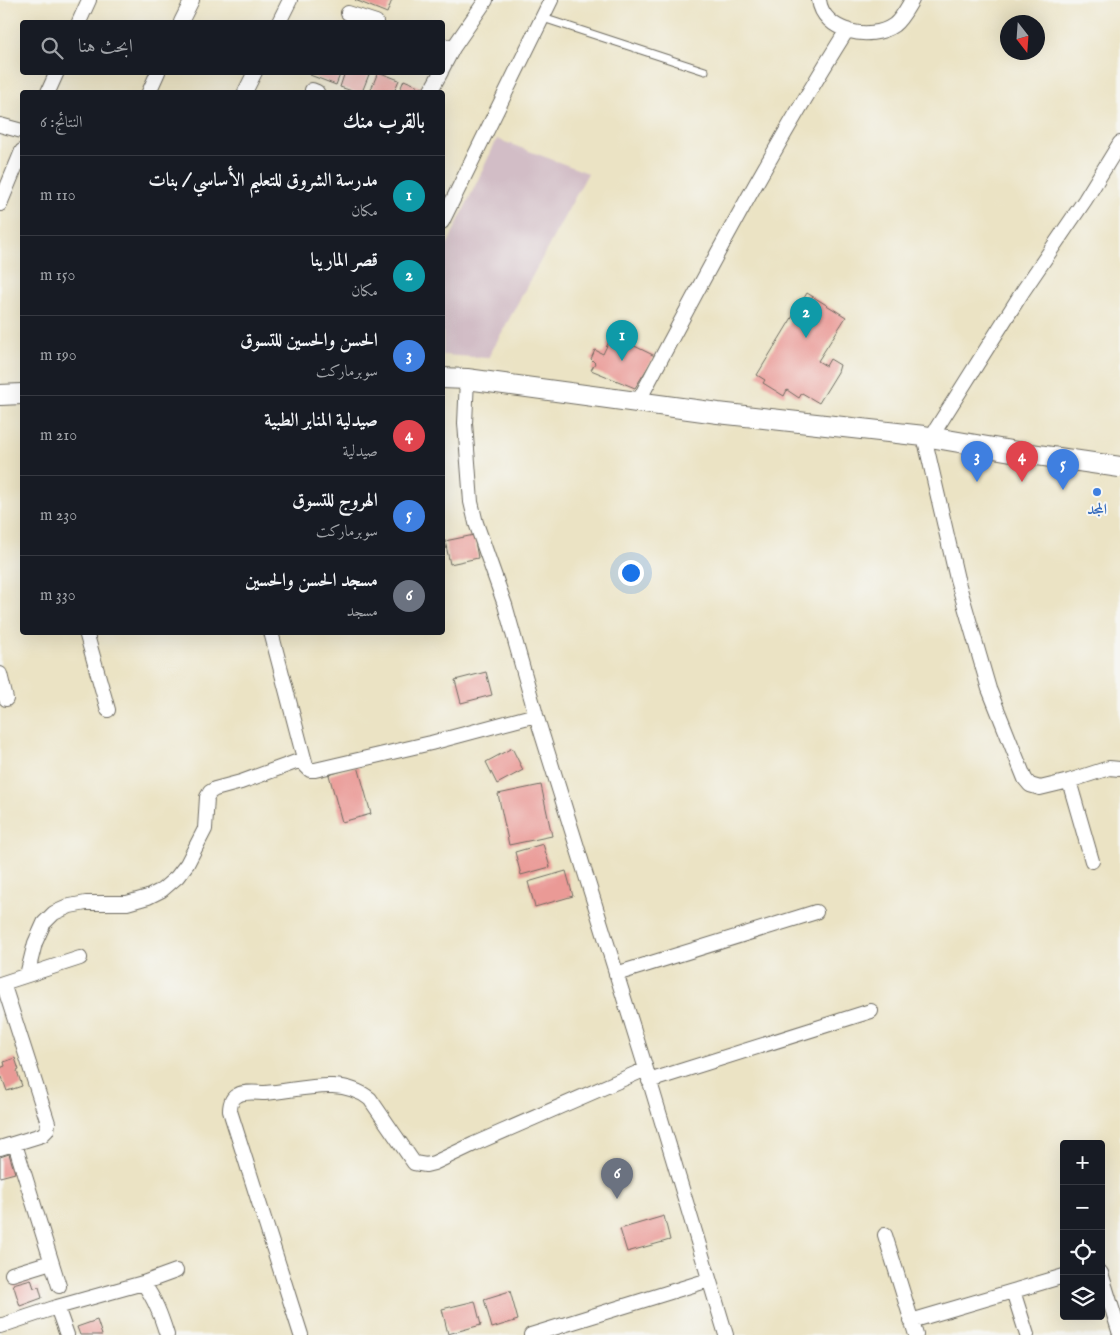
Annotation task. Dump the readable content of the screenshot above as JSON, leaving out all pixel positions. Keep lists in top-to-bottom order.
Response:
{
  "places": ["المجد"],
  "north": "bottom",
  "page": {
    "search": "ابحث هنا",
    "heading": ["بالقرب منك", "النتائج: 6"],
    "list": [
      {
        "mark": "1",
        "name": "مدرسة الشروق للتعليم الأساسي / بنات",
        "note": "مكان",
        "value": "110 m"
      },
      {
        "mark": "2",
        "name": "قصر المارينا",
        "note": "مكان",
        "value": "150 m"
      },
      {
        "mark": "3",
        "name": "الحسن والحسين للتسوق",
        "note": "سوبرماركت",
        "value": "190 m"
      },
      {
        "mark": "4",
        "name": "صيدلية المنابر الطبية",
        "note": "صيدلية",
        "value": "210 m"
      },
      {
        "mark": "5",
        "name": "الهروج للتسوق",
        "note": "سوبرماركت",
        "value": "230 m"
      },
      {
        "mark": "6",
        "name": "مسجد الحسن والحسين",
        "note": "مسجد",
        "value": "330 m"
      }
    ],
    "pins": [
      "2",
      "1",
      "3",
      "4",
      "5",
      "6"
    ],
    "map_buttons": ["+", "−"]
  }
}
